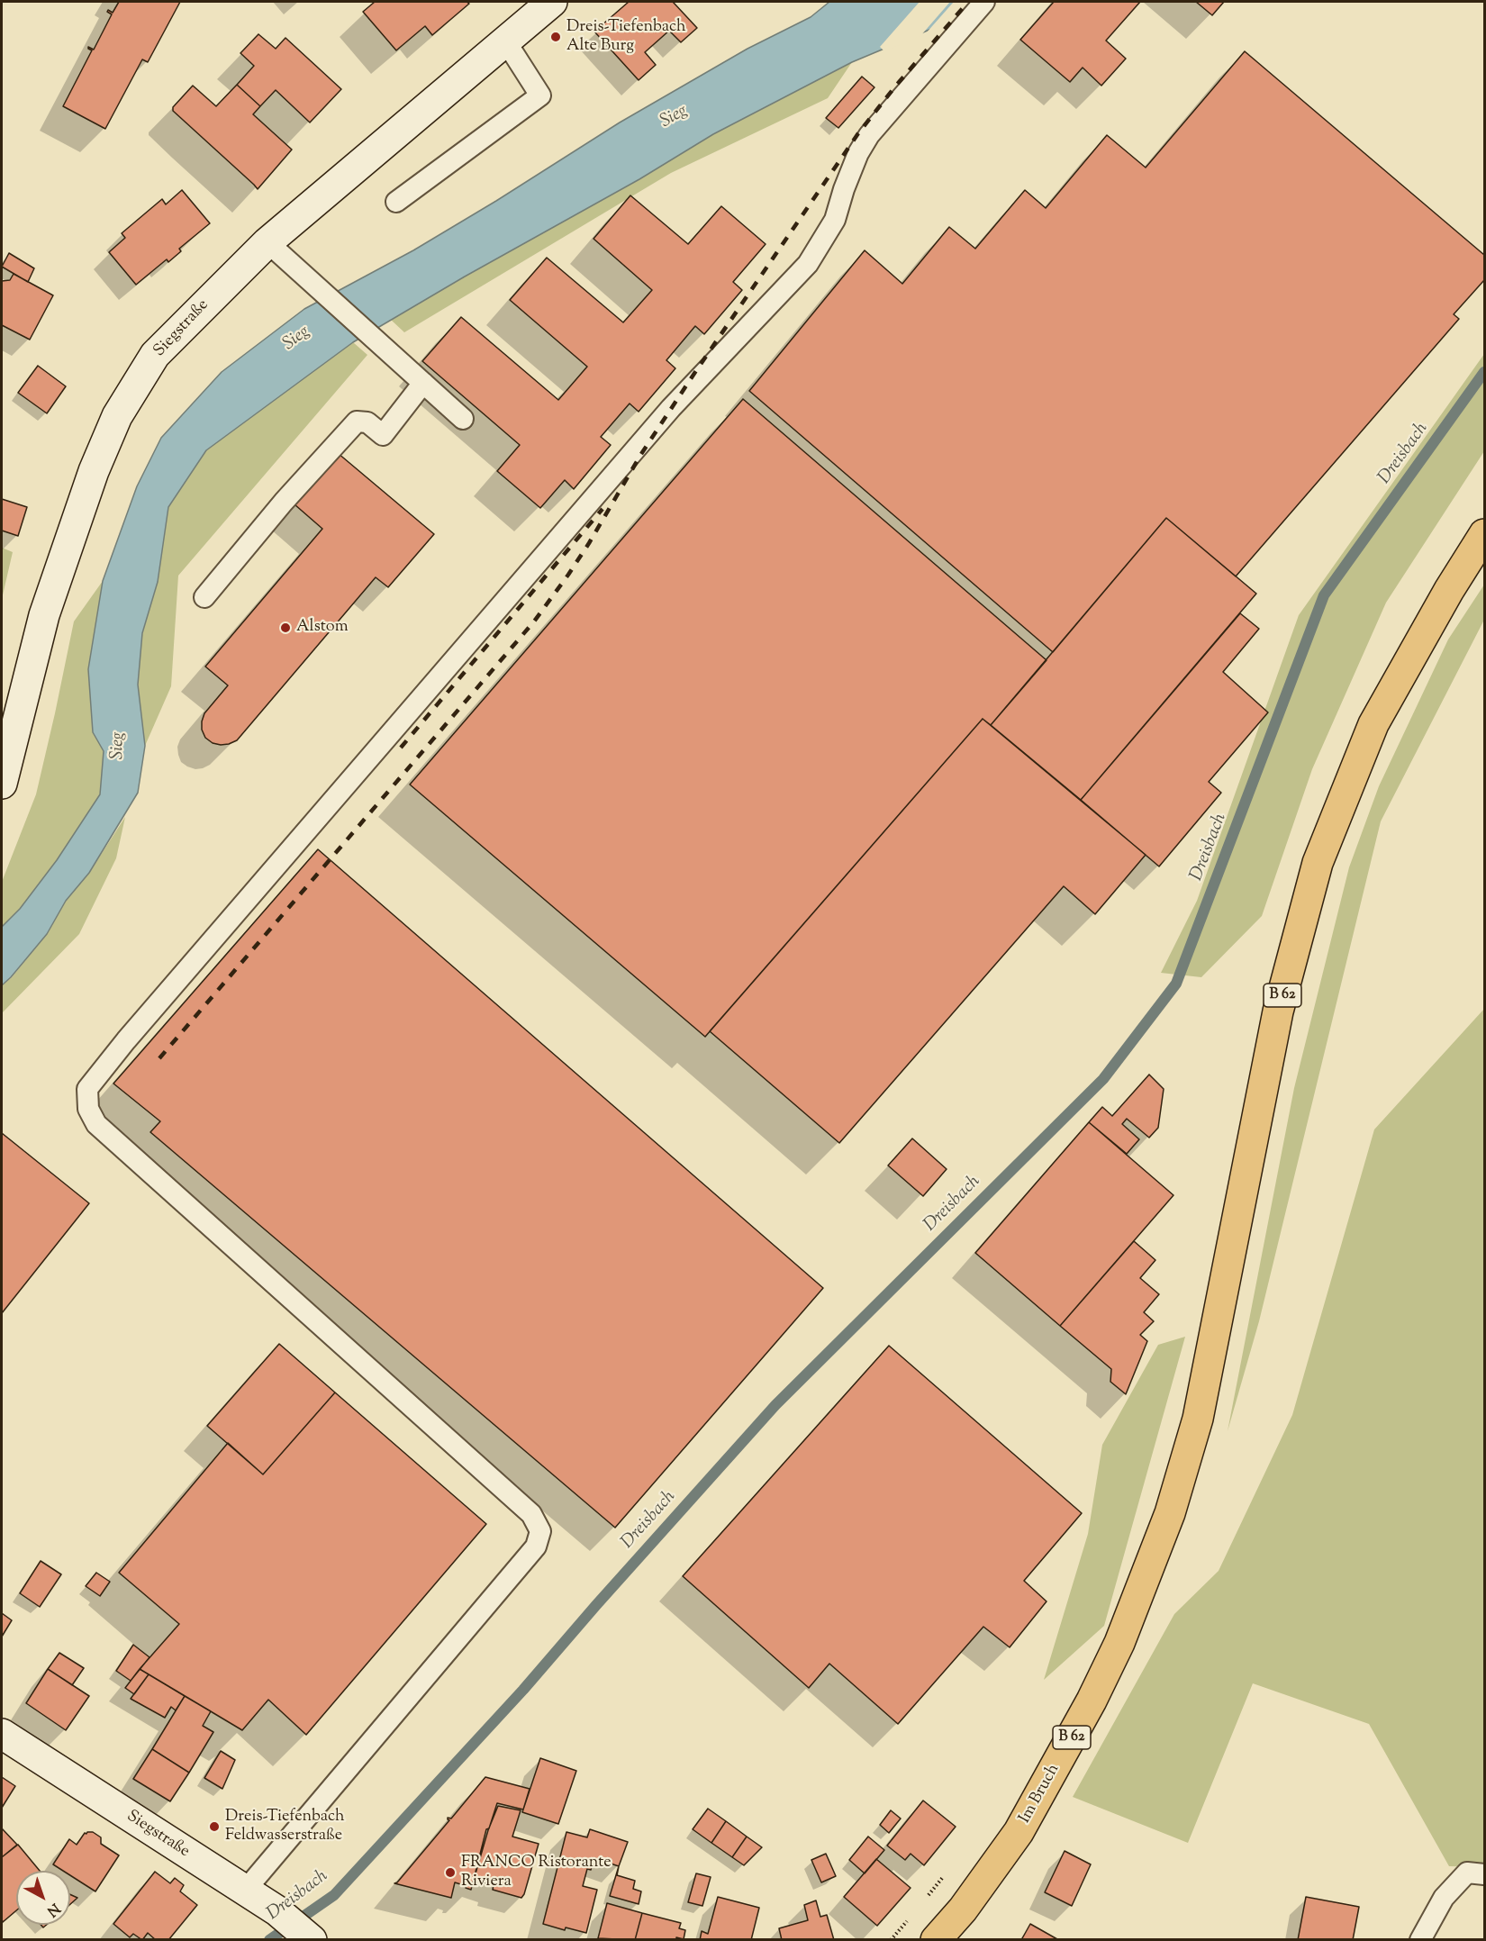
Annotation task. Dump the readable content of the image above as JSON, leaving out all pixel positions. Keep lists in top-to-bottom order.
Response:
{
  "streets": {
    "main road": ["B 62", "Im Bruch"],
    "street": ["Siegstraße"]
  },
  "water": ["Sieg", "Dreisbach"],
  "places": [
    "Dreis-Tiefenbach Alte Burg",
    "Alstom",
    "Dreis-Tiefenbach Feldwasserstraße",
    "FRANCO Ristorante Riviera"
  ],
  "north": "bottom right"
}
